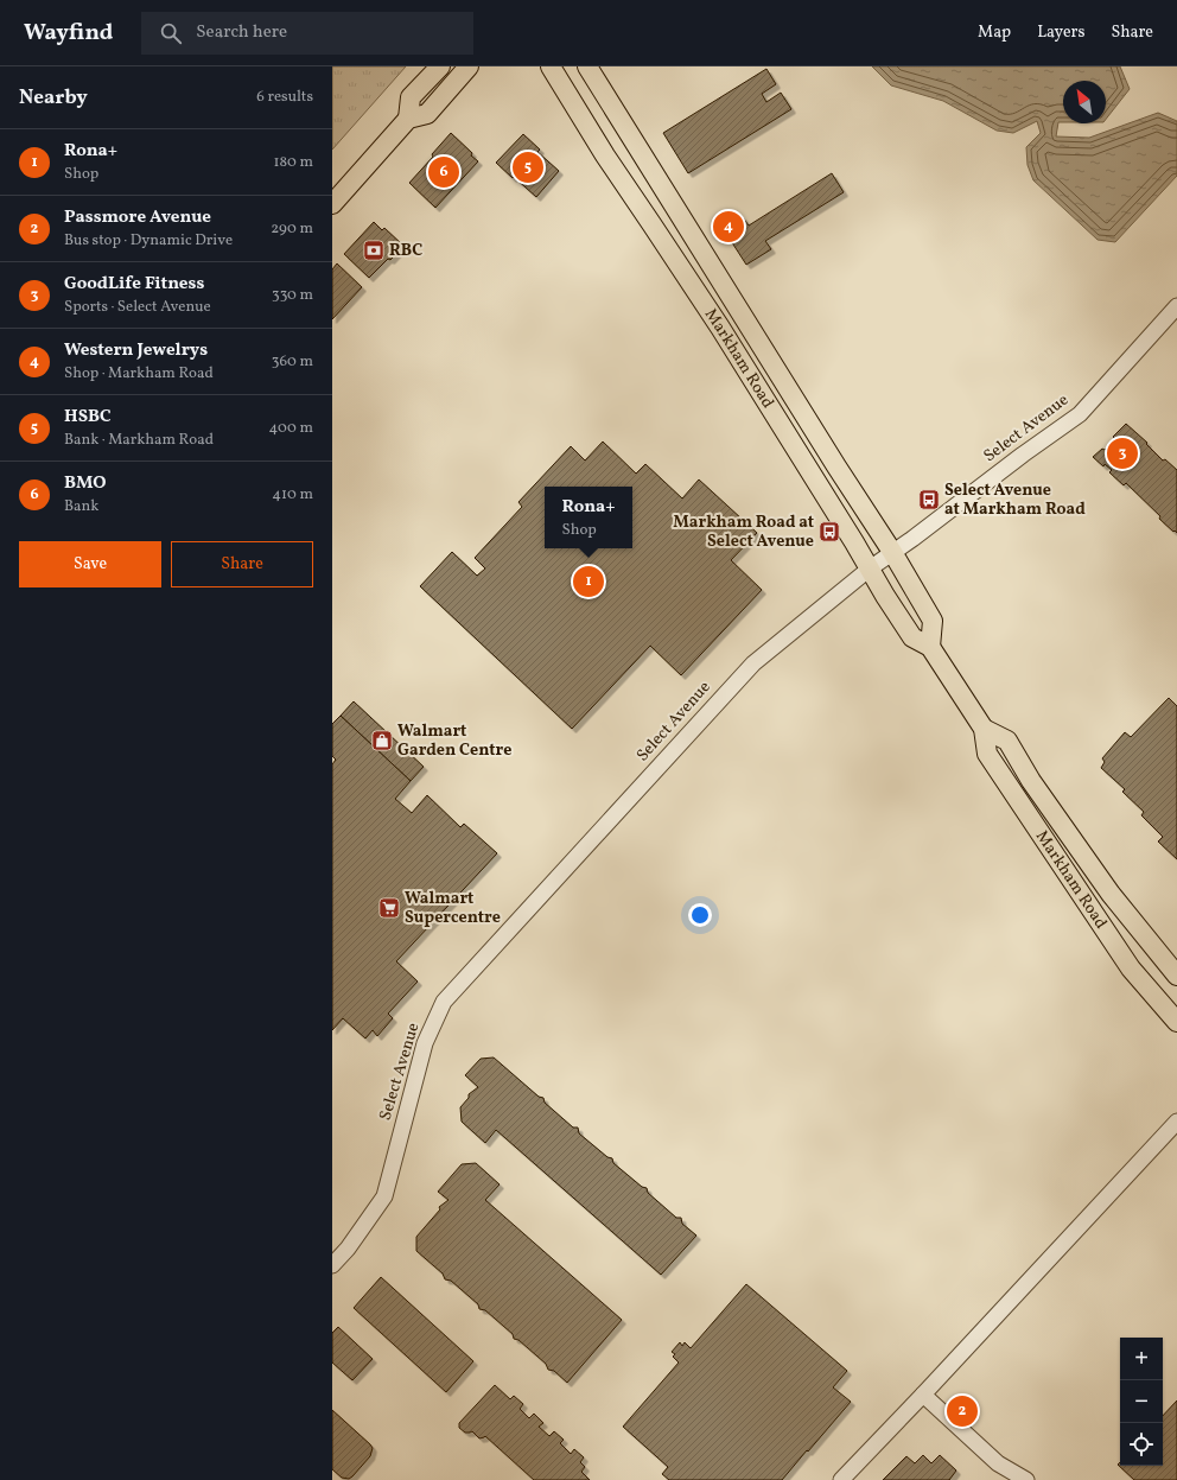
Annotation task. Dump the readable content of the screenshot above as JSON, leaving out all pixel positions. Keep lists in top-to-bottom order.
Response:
{
  "streets": {
    "main road": ["Markham Road"],
    "street": ["Select Avenue"]
  },
  "crossings": [
    ["Markham Road", "Select Avenue"]
  ],
  "places": {
    "bank": ["RBC"],
    "bus stop": ["Select Avenue at Markham Road", "Markham Road at Select Avenue"],
    "shop": ["Walmart Garden Centre"],
    "supermarket": ["Walmart Supercentre"]
  },
  "north": "top left",
  "page": {
    "header": "Wayfind",
    "search": "Search here",
    "nav": ["Map", "Layers", "Share"],
    "heading": ["Nearby", "6 results"],
    "list": [
      {
        "mark": "1",
        "name": "Rona+",
        "note": "Shop",
        "value": "180 m"
      },
      {
        "mark": "2",
        "name": "Passmore Avenue",
        "note": "Bus stop · Dynamic Drive",
        "value": "290 m"
      },
      {
        "mark": "3",
        "name": "GoodLife Fitness",
        "note": "Sports · Select Avenue",
        "value": "330 m"
      },
      {
        "mark": "4",
        "name": "Western Jewelrys",
        "note": "Shop · Markham Road",
        "value": "360 m"
      },
      {
        "mark": "5",
        "name": "HSBC",
        "note": "Bank · Markham Road",
        "value": "400 m"
      },
      {
        "mark": "6",
        "name": "BMO",
        "note": "Bank",
        "value": "410 m"
      }
    ],
    "pins": [
      "5",
      "6",
      "4",
      "3",
      "1",
      "2"
    ],
    "popup": ["Rona+", "Shop"],
    "buttons": ["Save", "Share"],
    "map_buttons": ["+", "−"]
  }
}
